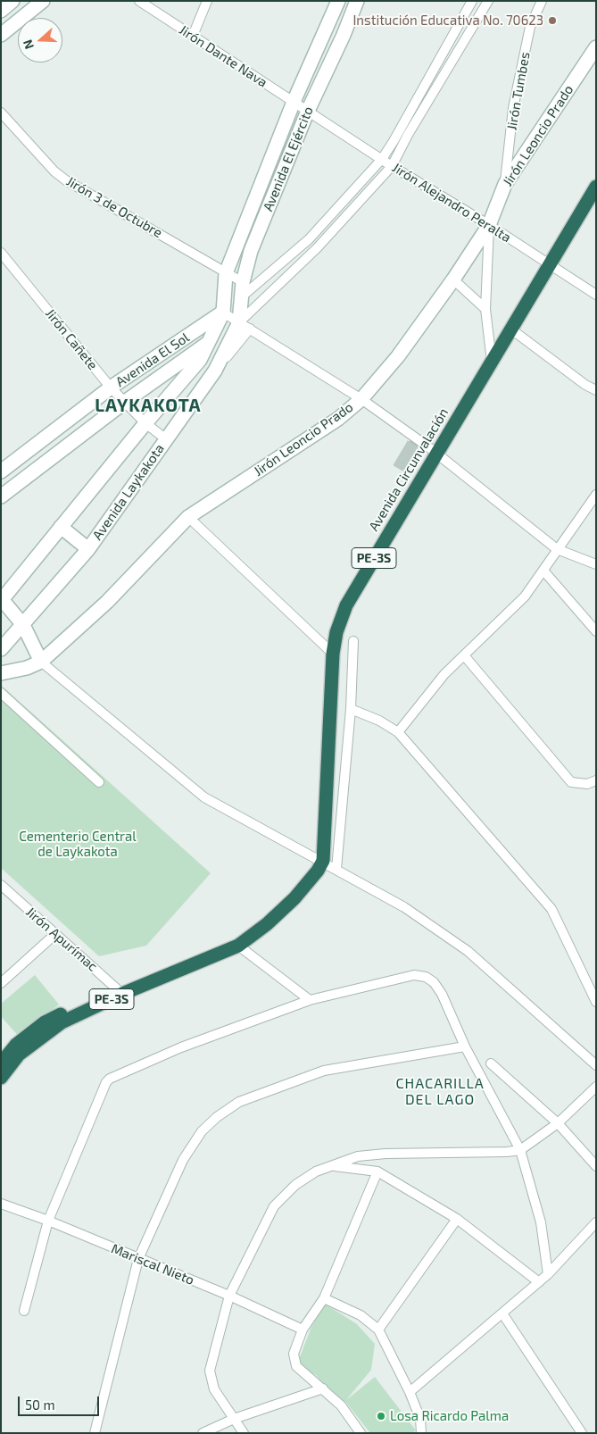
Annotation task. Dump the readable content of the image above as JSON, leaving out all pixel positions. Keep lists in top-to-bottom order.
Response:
{
  "streets": {
    "highway": ["Avenida Circunvalación", "PE-3S"],
    "street": [
      "Jirón Dante Nava",
      "Jirón Tumbes",
      "Jirón Leoncio Prado",
      "Avenida El Ejército",
      "Jirón Alejandro Peralta",
      "Jirón 3 de Octubre",
      "Jirón Cañete",
      "Avenida El Sol",
      "Avenida Laykakota",
      "Jirón Apurímac",
      "Mariscal Nieto"
    ]
  },
  "crossings": [
    ["Jirón Dante Nava", "Avenida El Ejército"],
    ["Jirón Dante Nava", "Jirón Alejandro Peralta"],
    ["Jirón Tumbes", "Jirón Leoncio Prado"],
    ["Jirón Leoncio Prado", "Jirón Alejandro Peralta"],
    ["Avenida El Ejército", "Jirón Alejandro Peralta"],
    ["Avenida El Ejército", "Jirón 3 de Octubre"],
    ["Avenida El Ejército", "Avenida El Sol"],
    ["Avenida El Ejército", "Avenida Laykakota"],
    ["Jirón Alejandro Peralta", "Avenida Circunvalación"],
    ["Jirón Cañete", "Avenida El Sol"],
    ["Jirón Cañete", "Avenida Laykakota"],
    ["Avenida El Sol", "Avenida Laykakota"],
    ["Avenida Circunvalación", "PE-3S"],
    ["PE-3S", "Jirón Apurímac"]
  ],
  "districts": ["LAYKAKOTA", "CHACARILLA DEL LAGO"],
  "parks": ["Cementerio Central de Laykakota"],
  "places": ["Institución Educativa No. 70623", "Losa Ricardo Palma"],
  "scale_bar": "50 m",
  "north": "left"
}
